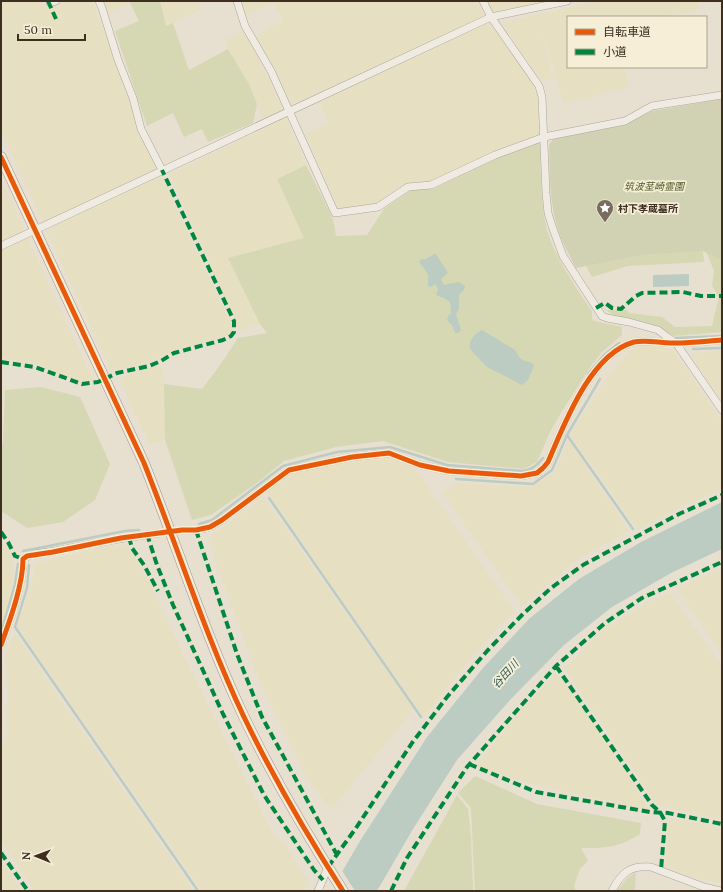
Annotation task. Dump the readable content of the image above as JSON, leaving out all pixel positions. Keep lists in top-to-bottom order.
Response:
{
  "water": ["谷田川"],
  "parks": ["筑波茎崎霊園"],
  "places": {
    "place": ["村下孝蔵墓所"]
  },
  "legend": ["自転車道", "小道"],
  "scale_bar": "50 m",
  "north": "left"
}
